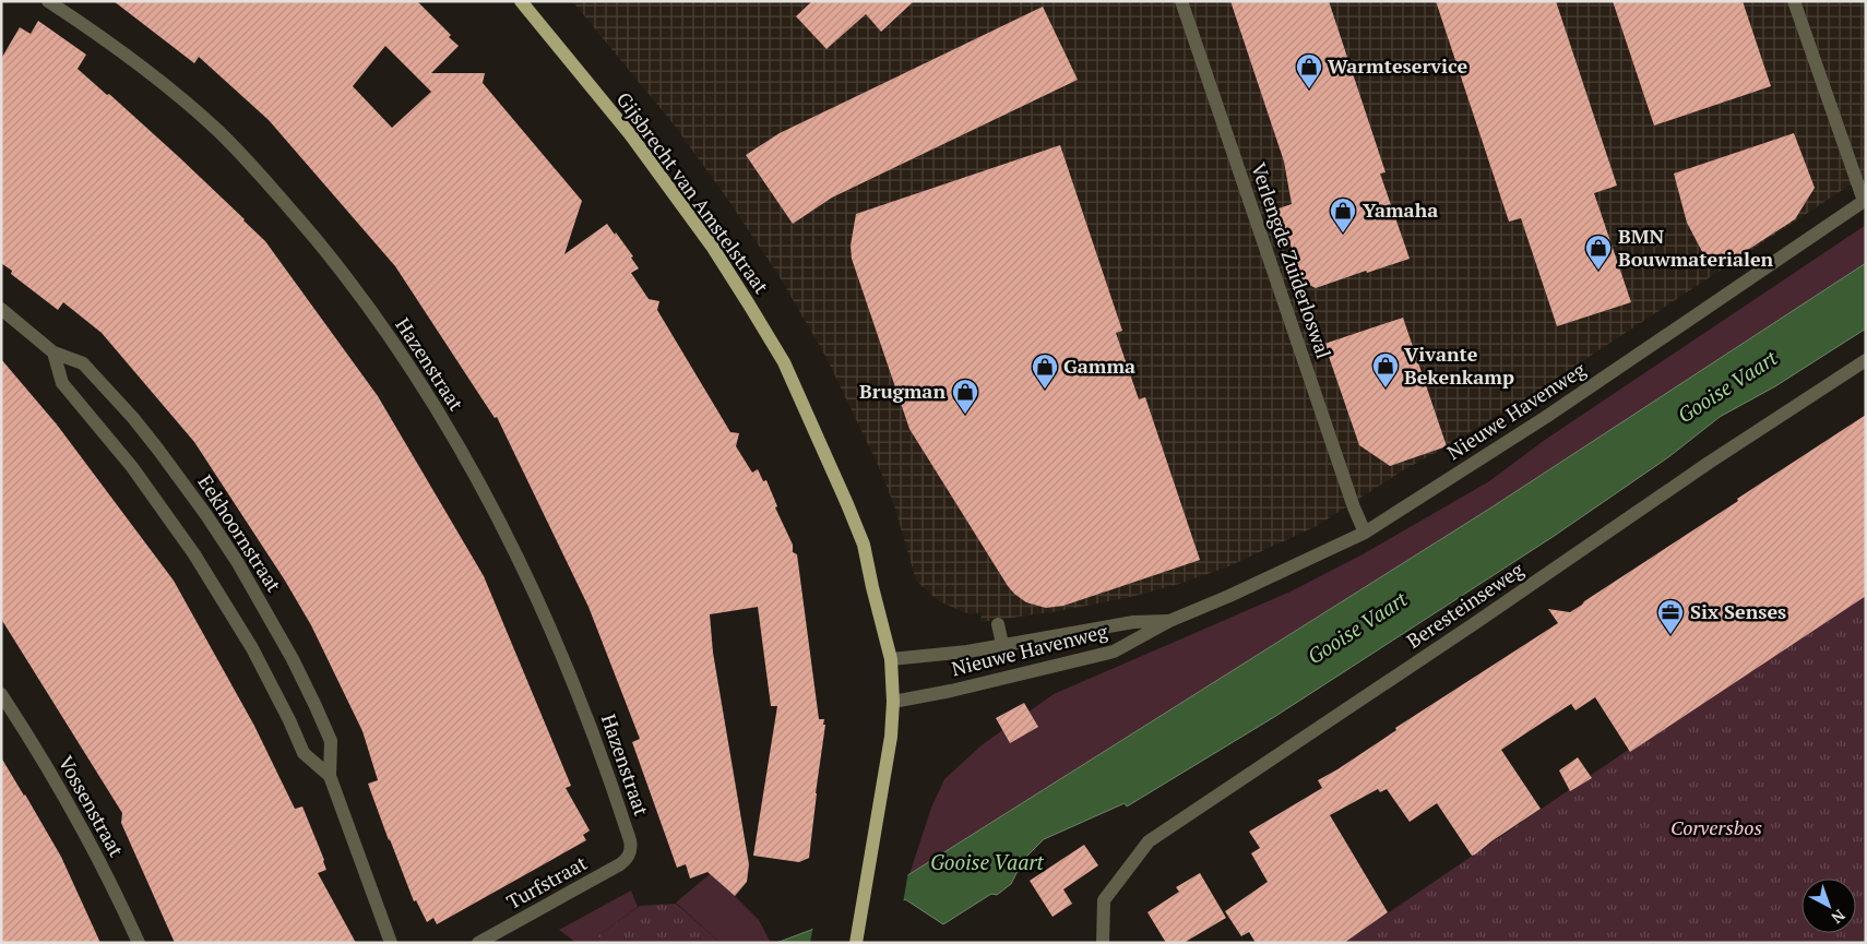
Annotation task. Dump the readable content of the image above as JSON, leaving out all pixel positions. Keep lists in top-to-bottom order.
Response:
{
  "streets": {
    "main road": ["Gijsbrecht van Amstelstraat"],
    "street": [
      "Verlengde Zuiderloswal",
      "Hazenstraat",
      "Nieuwe Havenweg",
      "Eekhoornstraat",
      "Beresteinseweg",
      "Vossenstraat",
      "Turfstraat"
    ]
  },
  "crossings": [
    ["Gijsbrecht van Amstelstraat", "Nieuwe Havenweg"],
    ["Verlengde Zuiderloswal", "Nieuwe Havenweg"],
    ["Hazenstraat", "Turfstraat"]
  ],
  "water": ["Gooise Vaart"],
  "parks": ["Corversbos"],
  "places": {
    "shop": [
      "Warmteservice",
      "Yamaha",
      "BMN Bouwmaterialen",
      "Vivante Bekenkamp",
      "Gamma",
      "Brugman"
    ],
    "office": ["Six Senses"]
  },
  "north": "bottom right"
}
